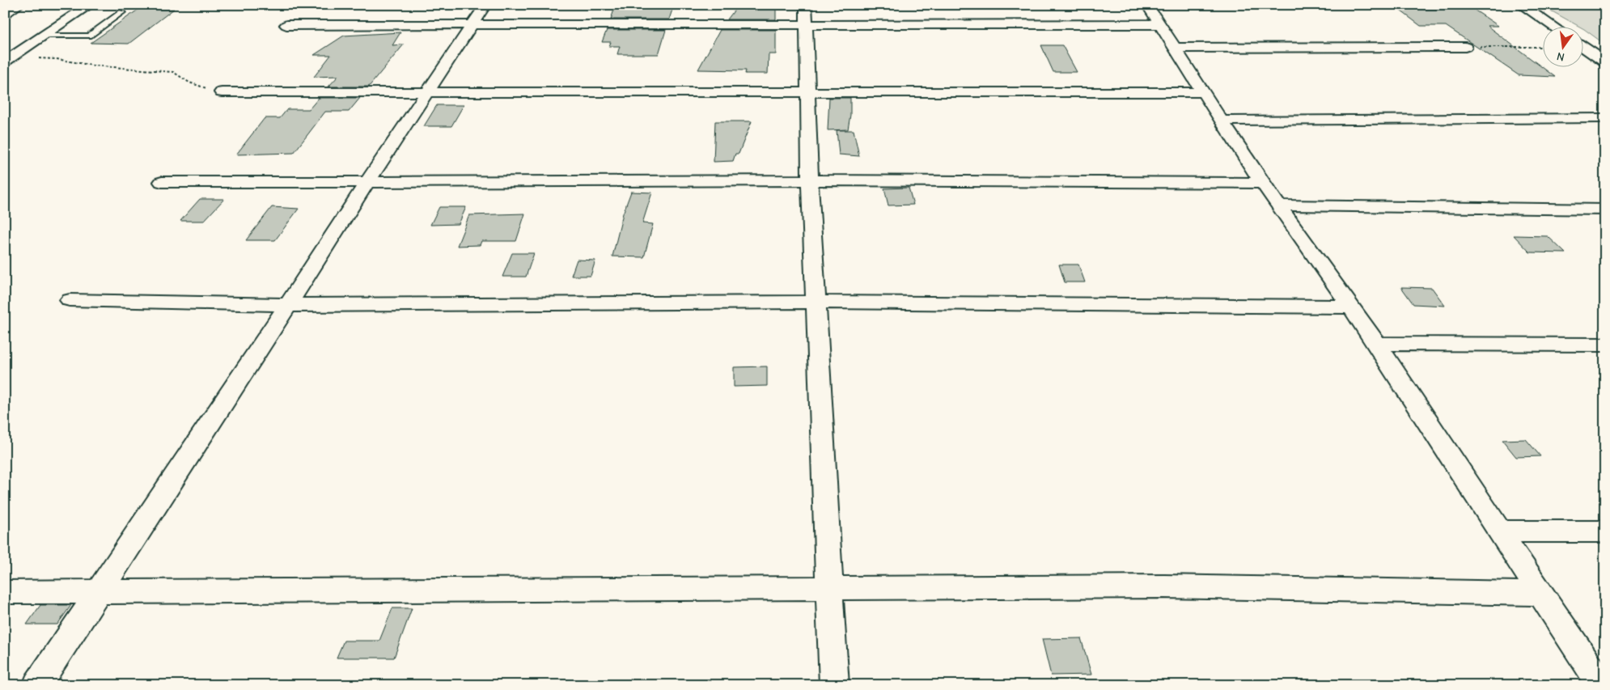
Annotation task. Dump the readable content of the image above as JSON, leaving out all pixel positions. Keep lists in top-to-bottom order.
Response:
{
  "north": "bottom"
}
